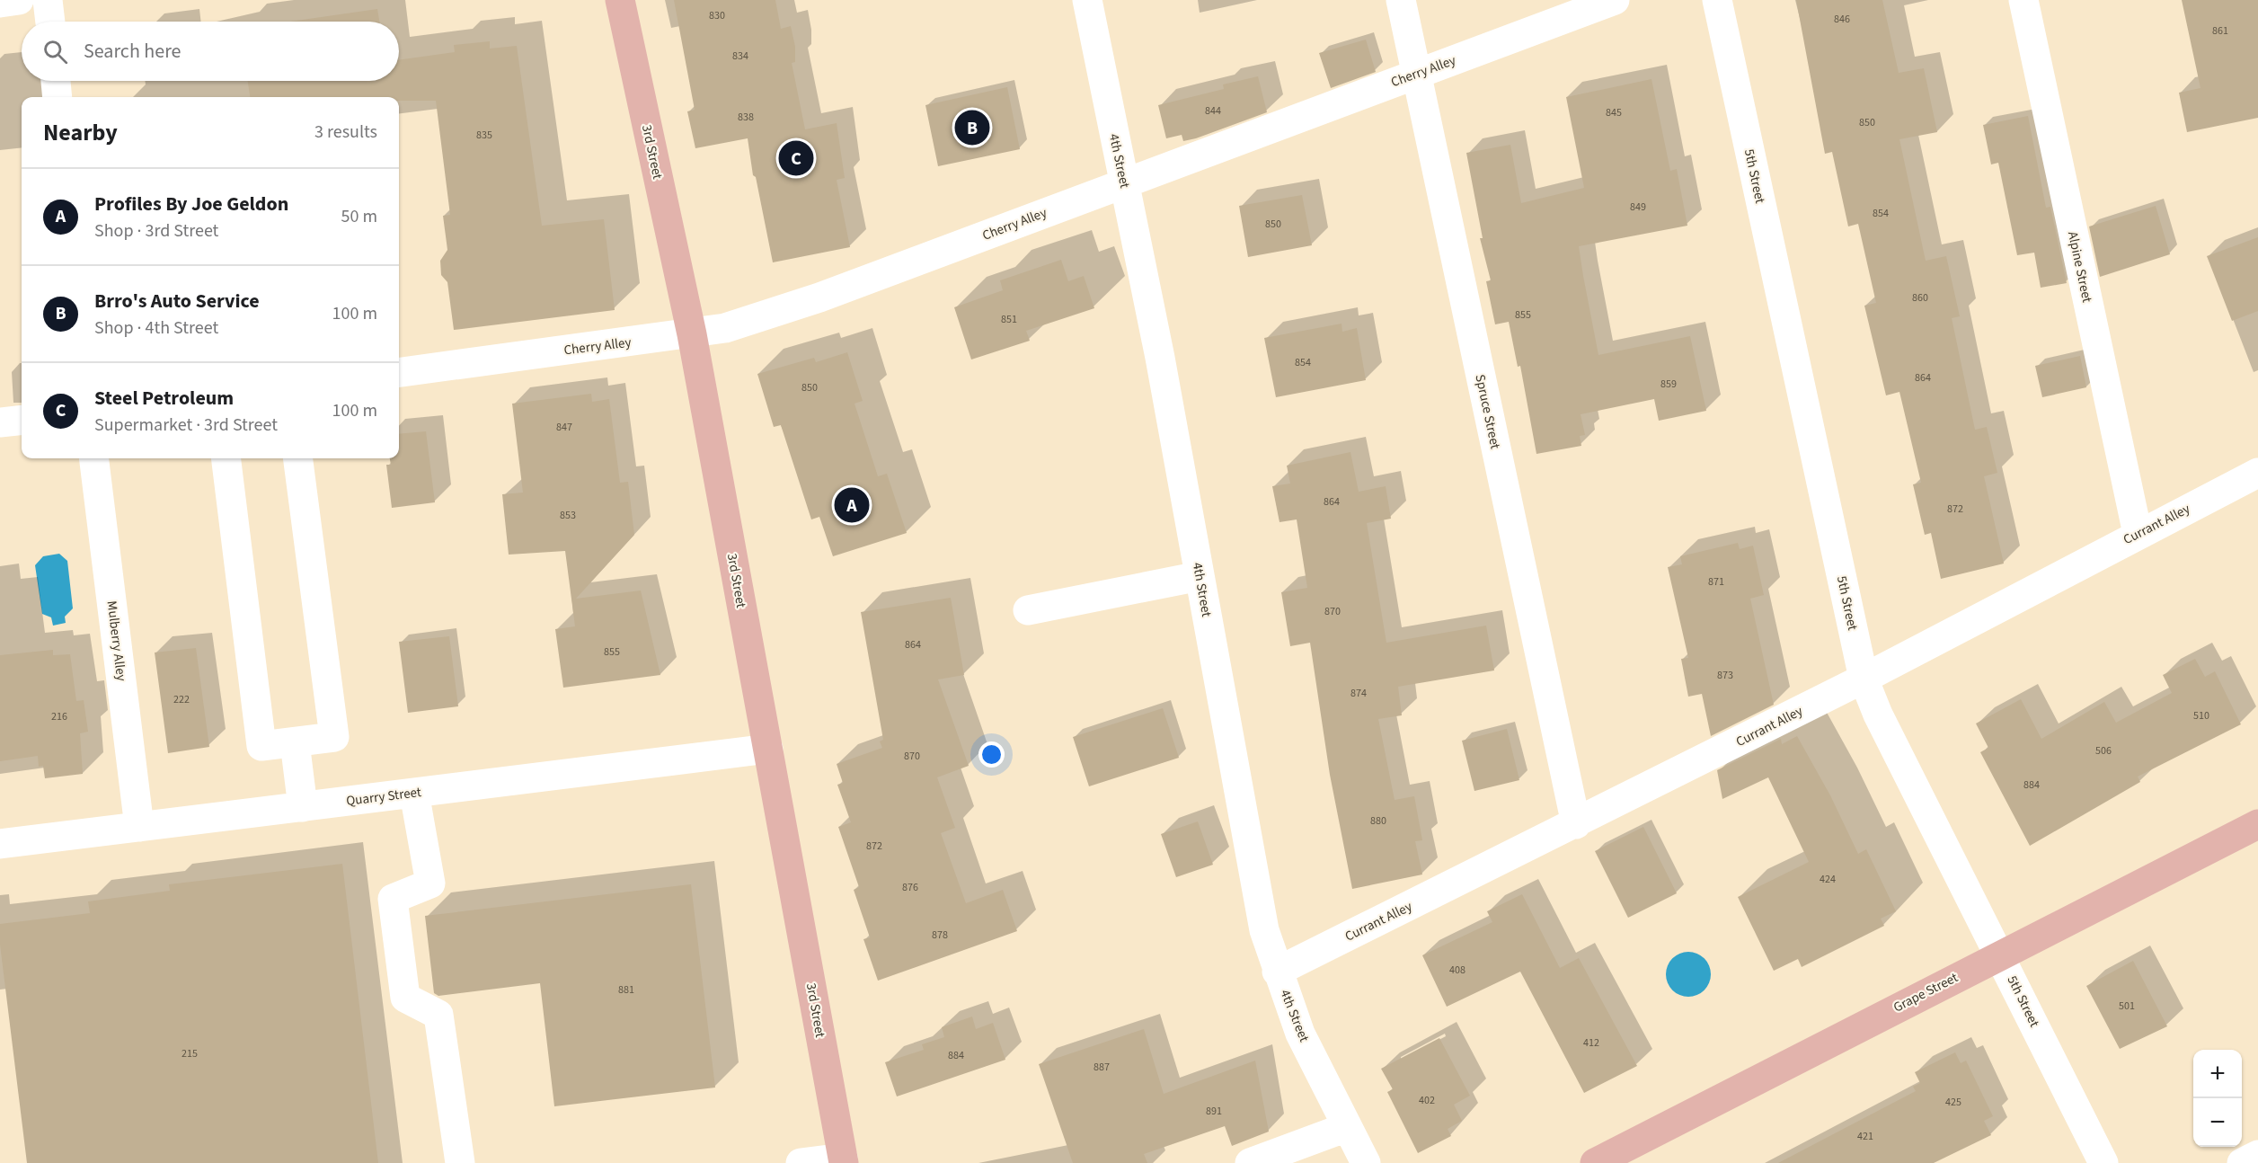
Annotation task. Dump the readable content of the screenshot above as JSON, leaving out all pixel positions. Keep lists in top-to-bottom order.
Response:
{
  "streets": {
    "main road": ["3rd Street", "Grape Street"],
    "street": [
      "Cherry Alley",
      "4th Street",
      "5th Street",
      "Alpine Street",
      "Spruce Street",
      "Currant Alley",
      "Mulberry Alley",
      "Quarry Street"
    ]
  },
  "crossings": [
    ["Cherry Alley", "3rd Street"],
    ["Cherry Alley", "4th Street"],
    ["Cherry Alley", "Spruce Street"],
    ["3rd Street", "Quarry Street"],
    ["4th Street", "Currant Alley"],
    ["5th Street", "Currant Alley"],
    ["5th Street", "Grape Street"],
    ["Alpine Street", "Currant Alley"],
    ["Spruce Street", "Currant Alley"],
    ["Mulberry Alley", "Quarry Street"]
  ],
  "house_numbers": [
    "830",
    "846",
    "861",
    "834",
    "844",
    "845",
    "838",
    "850",
    "835",
    "849",
    "854",
    "850",
    "860",
    "855",
    "851",
    "854",
    "864",
    "859",
    "850",
    "847",
    "864",
    "872",
    "853",
    "871",
    "870",
    "864",
    "855",
    "873",
    "874",
    "222",
    "510",
    "216",
    "506",
    "870",
    "884",
    "880",
    "872",
    "424",
    "876",
    "878",
    "408",
    "881",
    "501",
    "412",
    "215",
    "884",
    "887",
    "402",
    "425",
    "891",
    "421"
  ],
  "page": {
    "search": "Search here",
    "heading": ["Nearby", "3 results"],
    "pins": ["B", "C", "A"],
    "list": [
      {
        "mark": "A",
        "name": "Profiles By Joe Geldon",
        "note": "Shop · 3rd Street",
        "value": "50 m"
      },
      {
        "mark": "B",
        "name": "Brro's Auto Service",
        "note": "Shop · 4th Street",
        "value": "100 m"
      },
      {
        "mark": "C",
        "name": "Steel Petroleum",
        "note": "Supermarket · 3rd Street",
        "value": "100 m"
      }
    ],
    "map_buttons": ["+", "−"]
  }
}
